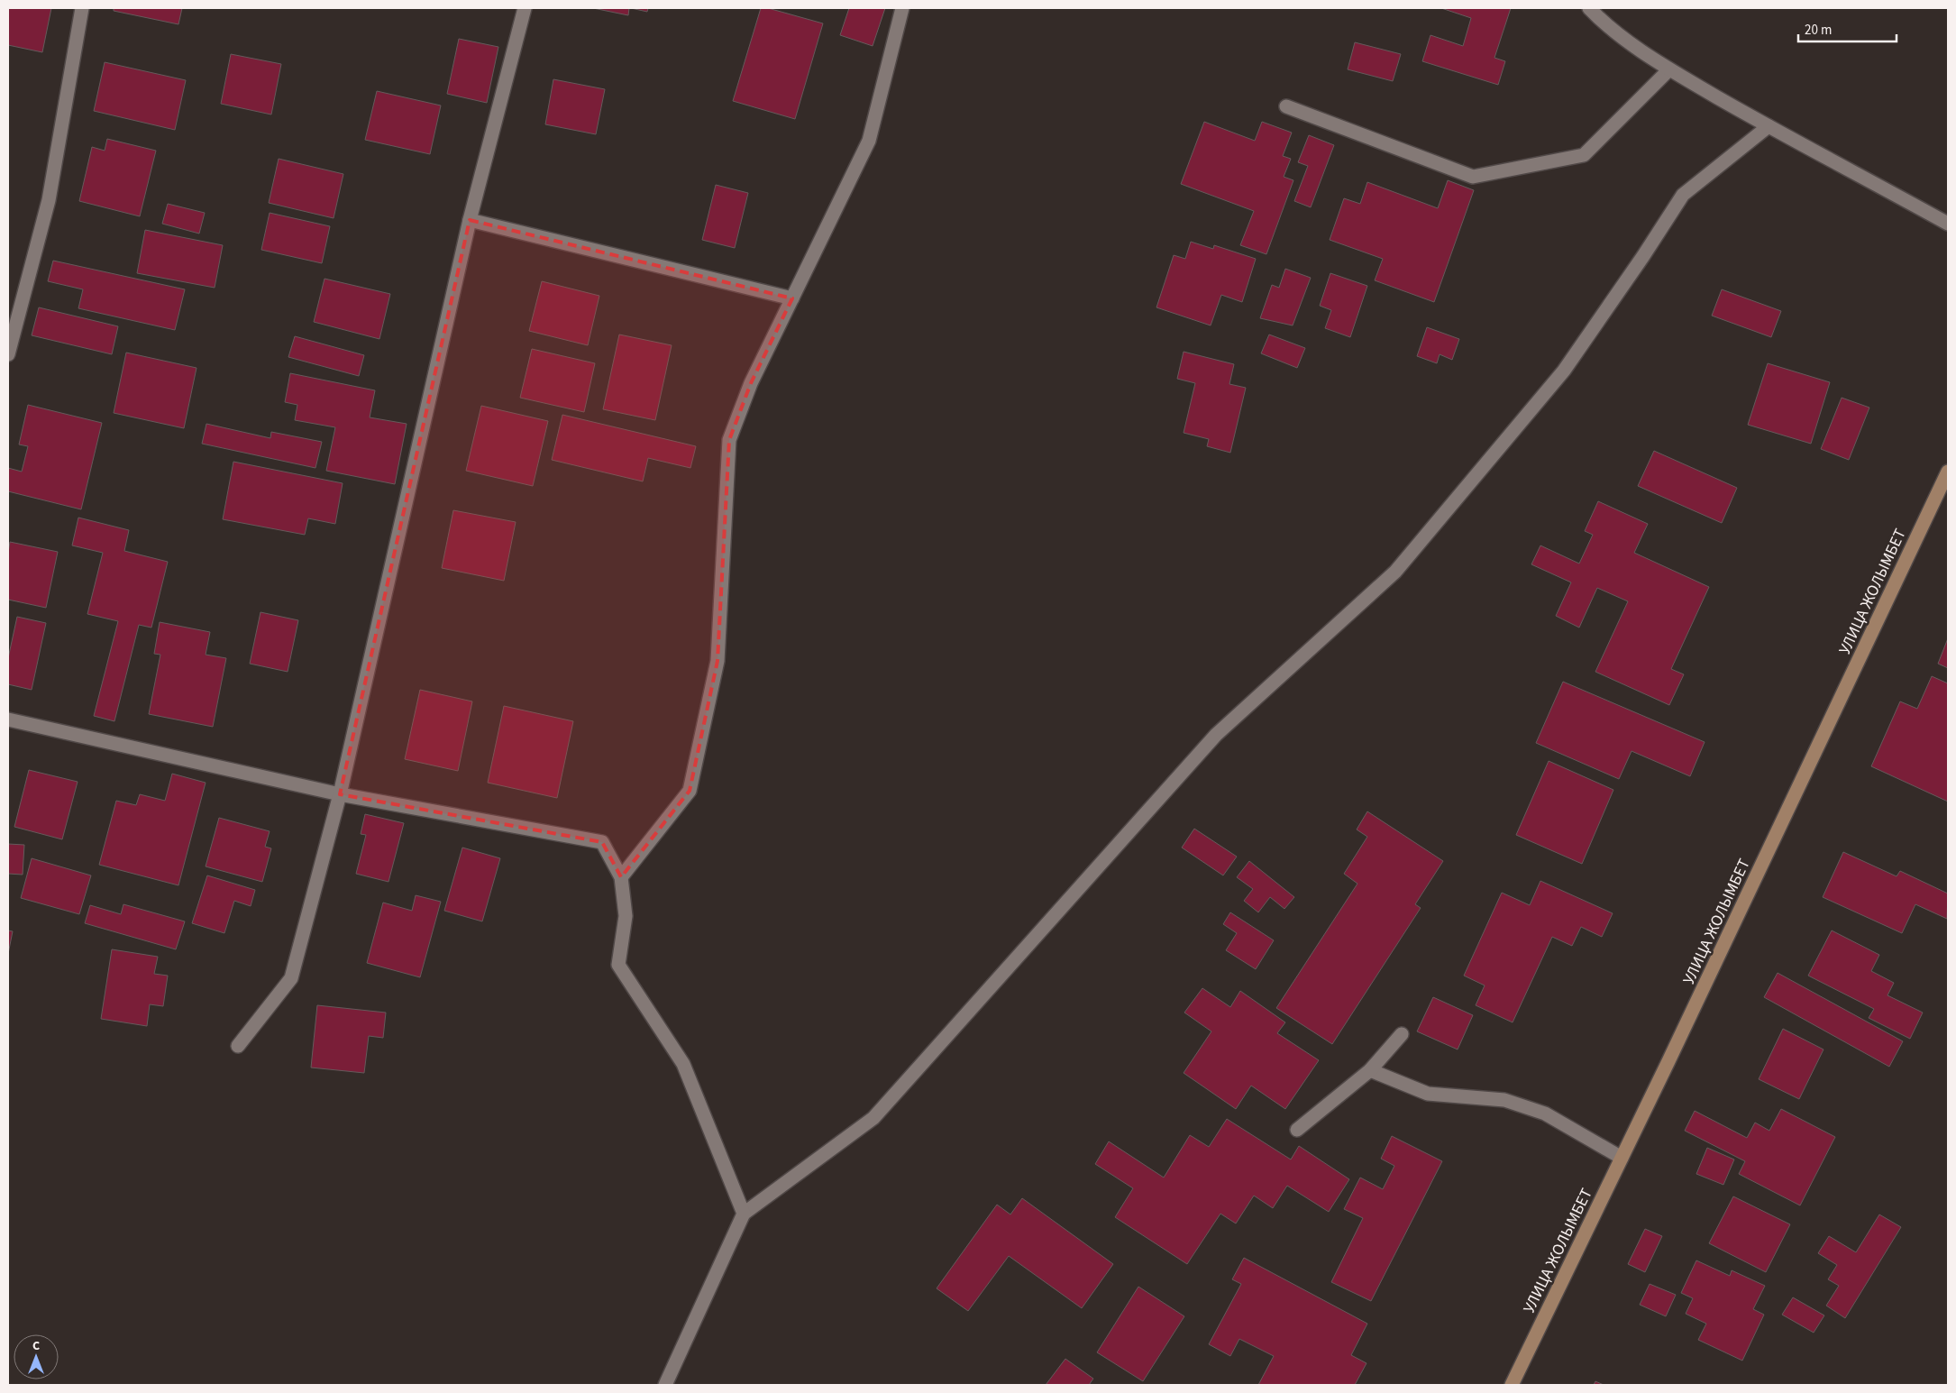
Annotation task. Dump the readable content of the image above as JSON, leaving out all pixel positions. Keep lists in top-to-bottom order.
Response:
{
  "streets": {
    "street": ["УЛИЦА ЖОЛЫМБЕТ"]
  },
  "scale_bar": "20 m",
  "north": "top"
}
